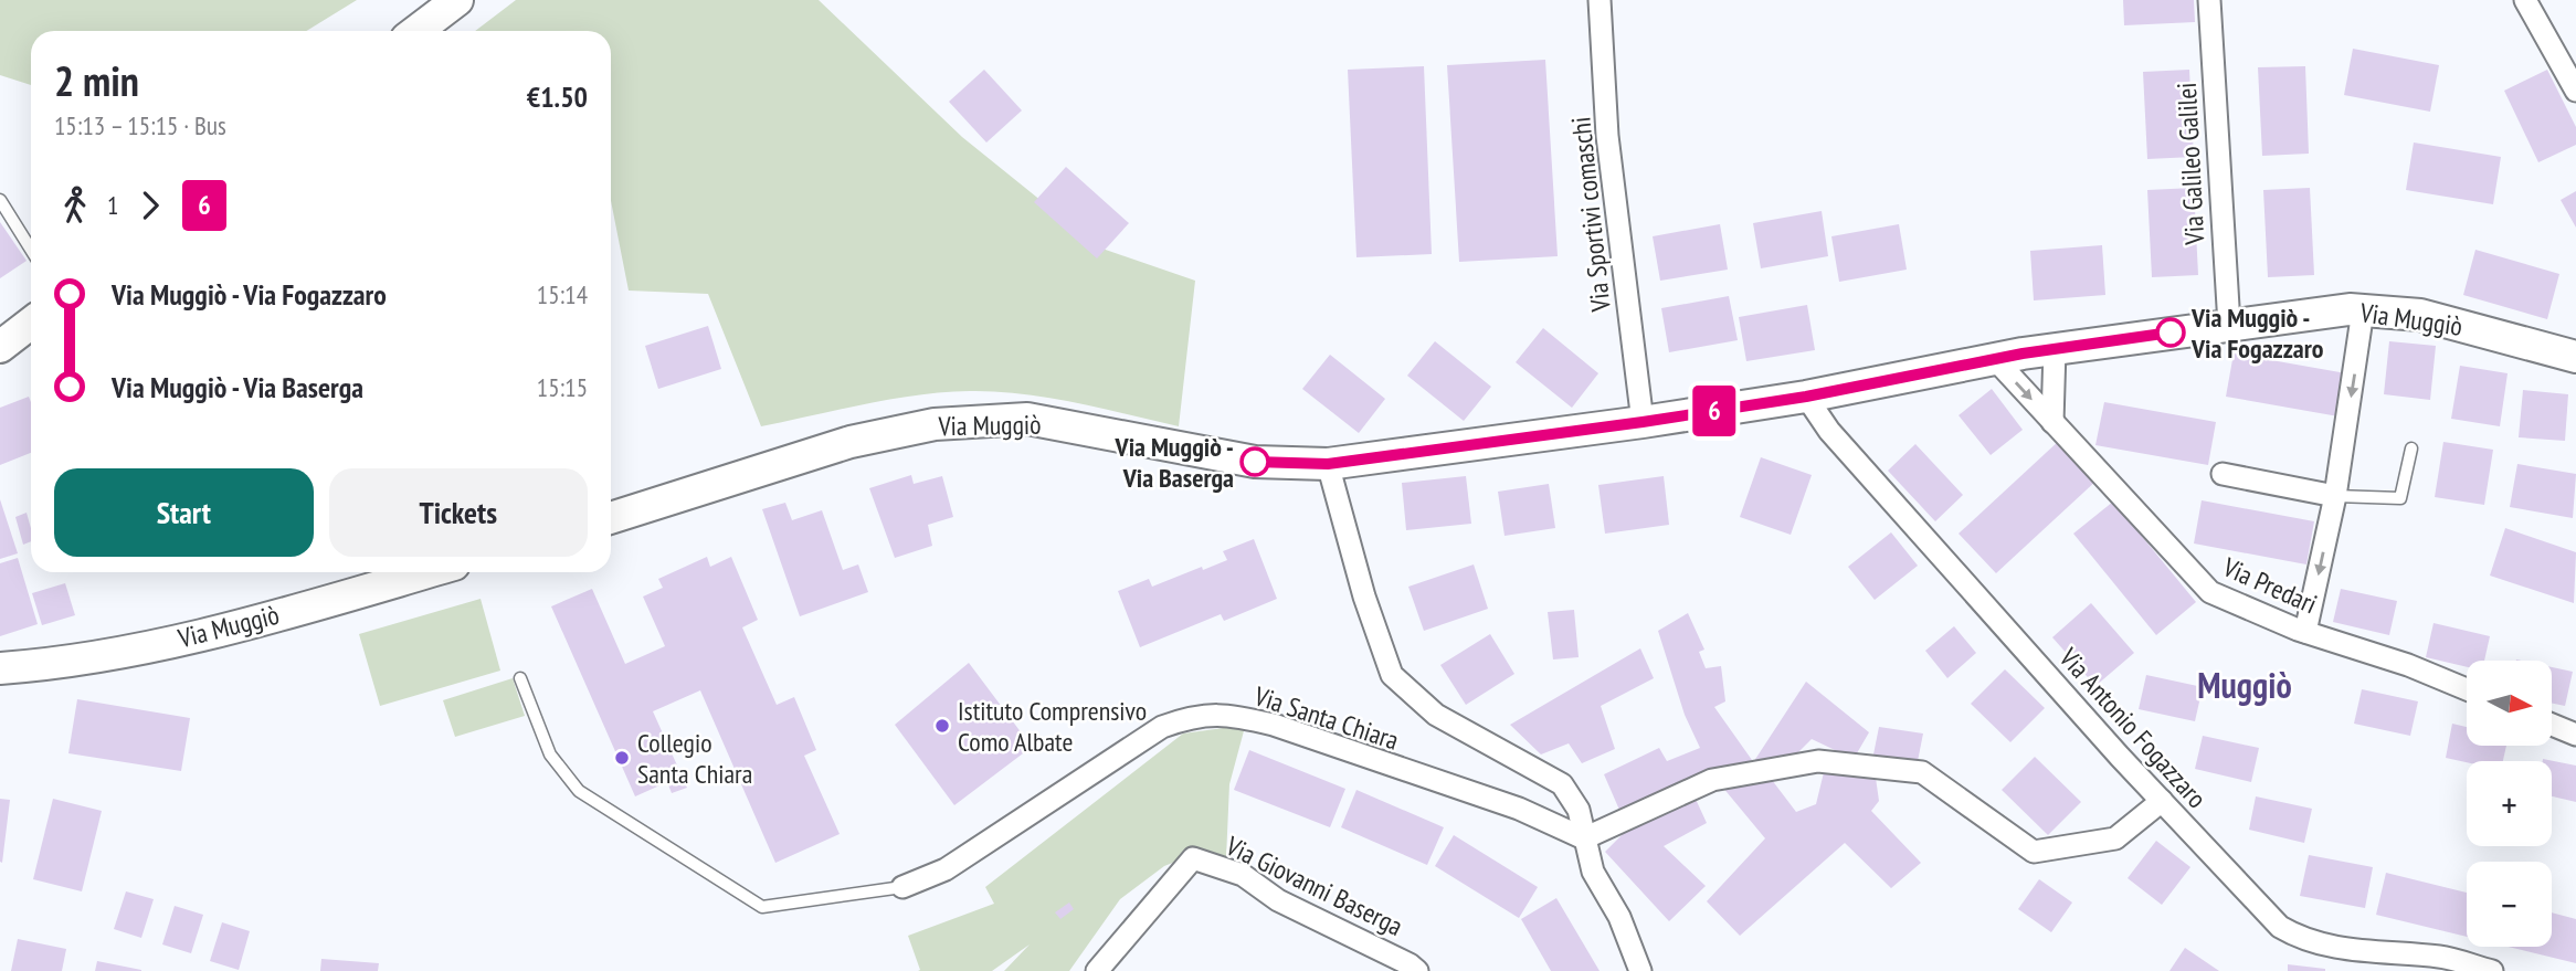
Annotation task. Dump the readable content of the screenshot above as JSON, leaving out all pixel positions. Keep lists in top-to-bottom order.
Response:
{
  "streets": {
    "street": [
      "Via Galileo Galilei",
      "Via Sportivi comaschi",
      "Via Muggiò",
      "Via Predari",
      "Via Santa Chiara",
      "Via Antonio Fogazzaro",
      "Via Giovanni Baserga"
    ]
  },
  "crossings": [
    ["Via Galileo Galilei", "Via Muggiò"],
    ["Via Sportivi comaschi", "Via Muggiò"],
    ["Via Muggiò", "Via Predari"],
    ["Via Muggiò", "Via Antonio Fogazzaro"]
  ],
  "districts": ["Muggiò"],
  "places": [
    "Via Muggiò - Via Fogazzaro",
    "Via Muggiò - Via Baserga",
    "Istituto Comprensivo Como Albate",
    "Collegio Santa Chiara"
  ],
  "lines": ["bus line 6"],
  "north": "right",
  "page": {
    "on_map": "6",
    "heading": ["2 min", "15:13 – 15:15 · Bus", "€1.50"],
    "legs": ["1", "6"],
    "list": [
      {
        "name": "Via Muggiò - Via Fogazzaro",
        "value": "15:14"
      },
      {
        "name": "Via Muggiò - Via Baserga",
        "value": "15:15"
      }
    ],
    "buttons": ["Start", "Tickets"],
    "map_buttons": ["+", "−"]
  }
}
